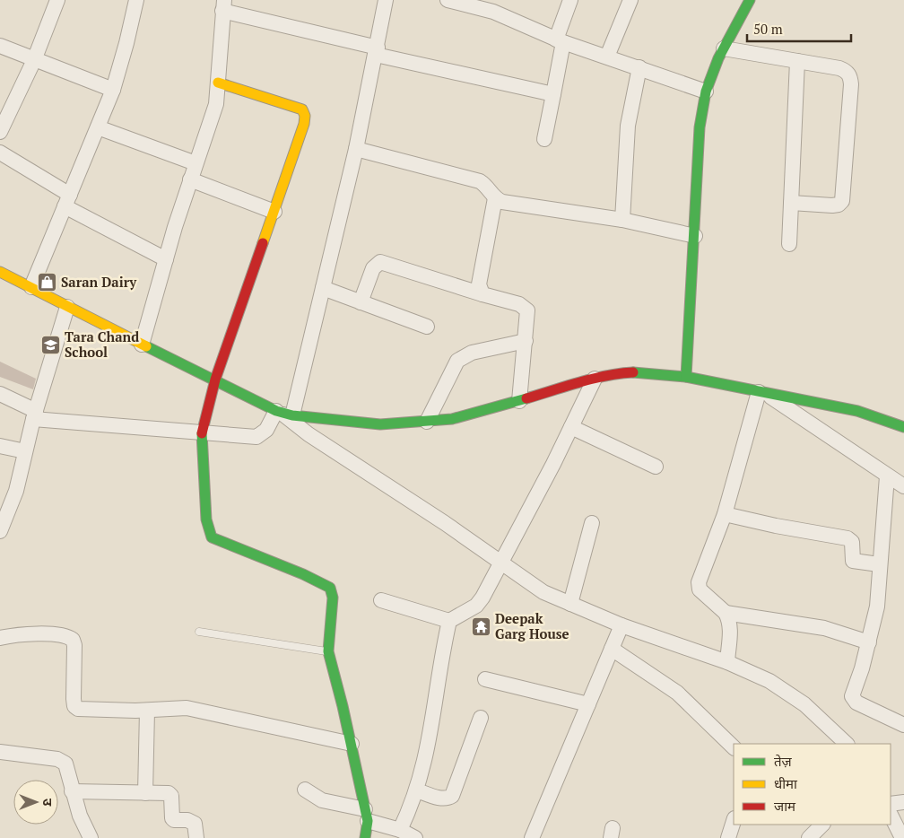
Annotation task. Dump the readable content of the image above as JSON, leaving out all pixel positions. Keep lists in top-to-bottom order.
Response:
{
  "places": {
    "shop": ["Saran Dairy"],
    "school or university": ["Tara Chand School"],
    "temple": ["Deepak Garg House"]
  },
  "legend": ["तेज़", "धीमा", "जाम"],
  "scale_bar": "50 m",
  "north": "right"
}
